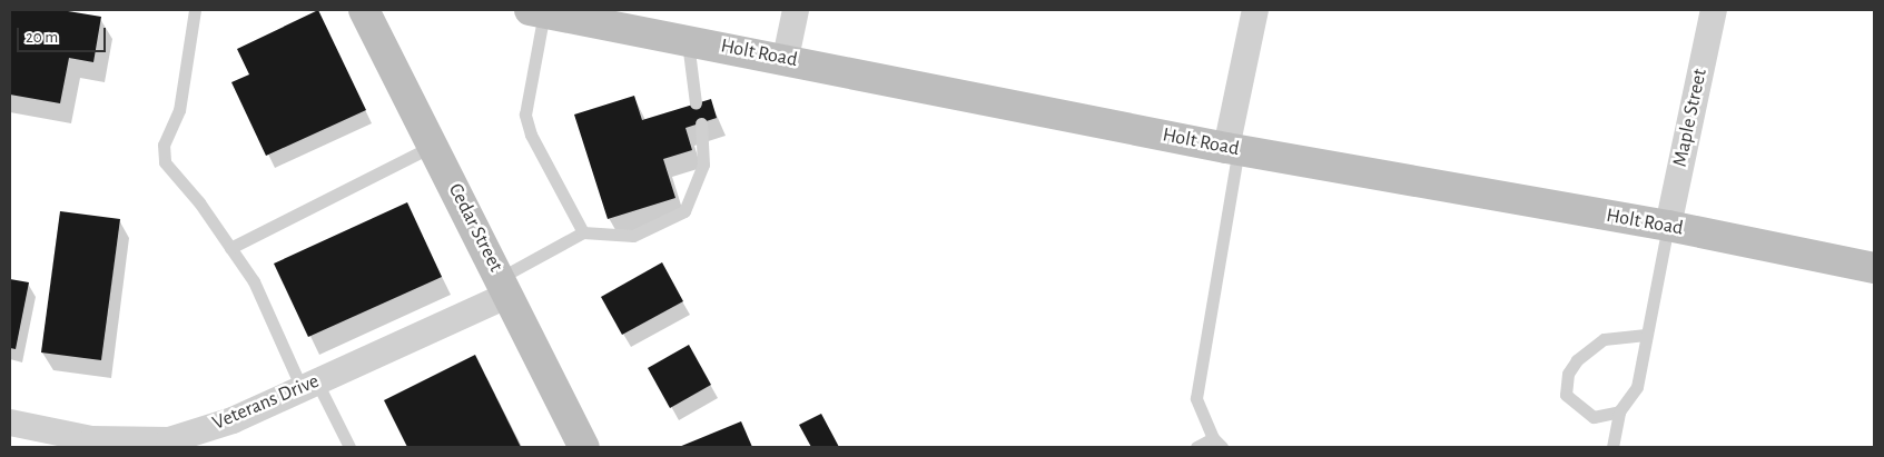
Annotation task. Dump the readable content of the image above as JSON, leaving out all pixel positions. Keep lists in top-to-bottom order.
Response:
{
  "streets": {
    "main road": ["Holt Road", "Cedar Street"],
    "street": ["Maple Street", "Veterans Drive"]
  },
  "crossings": [
    ["Holt Road", "Maple Street"],
    ["Cedar Street", "Veterans Drive"]
  ],
  "scale_bar": "20 m"
}
